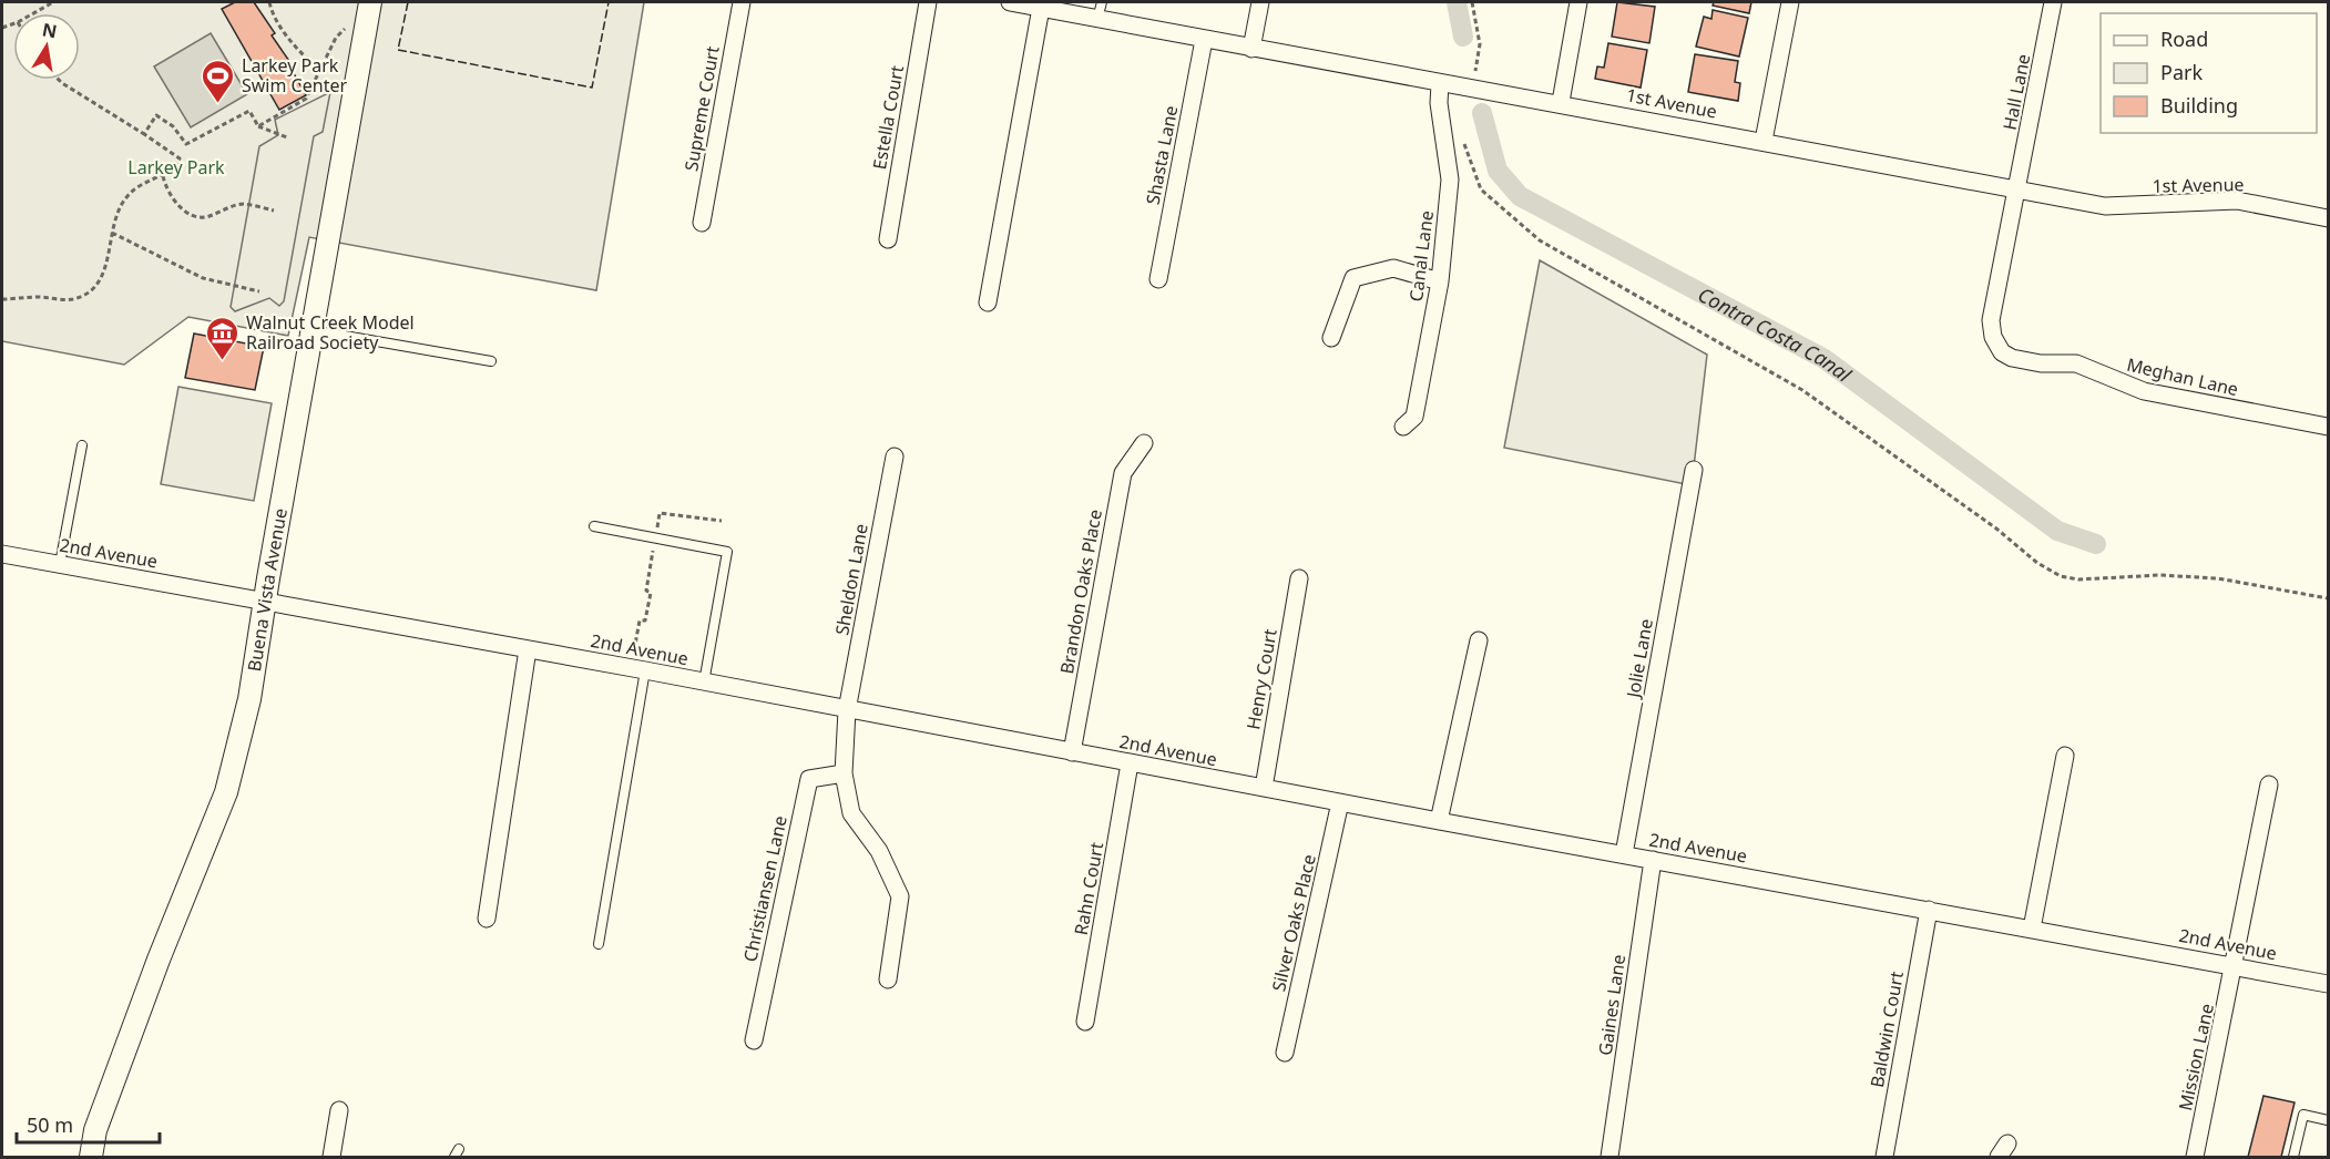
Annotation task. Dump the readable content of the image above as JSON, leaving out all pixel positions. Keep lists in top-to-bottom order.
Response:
{
  "streets": {
    "street": [
      "Hall Lane",
      "1st Avenue",
      "Supreme Court",
      "Estella Court",
      "Shasta Lane",
      "Canal Lane",
      "Meghan Lane",
      "2nd Avenue",
      "Sheldon Lane",
      "Buena Vista Avenue",
      "Brandon Oaks Place",
      "Jolie Lane",
      "Henry Court",
      "Christiansen Lane",
      "Rahn Court",
      "Silver Oaks Place",
      "Gaines Lane",
      "Baldwin Court",
      "Mission Lane"
    ]
  },
  "crossings": [
    ["Hall Lane", "1st Avenue"],
    ["Hall Lane", "Meghan Lane"],
    ["1st Avenue", "Shasta Lane"],
    ["1st Avenue", "Canal Lane"],
    ["1st Avenue", "Meghan Lane"],
    ["2nd Avenue", "Sheldon Lane"],
    ["2nd Avenue", "Buena Vista Avenue"],
    ["2nd Avenue", "Brandon Oaks Place"],
    ["2nd Avenue", "Jolie Lane"],
    ["2nd Avenue", "Henry Court"],
    ["2nd Avenue", "Rahn Court"],
    ["2nd Avenue", "Silver Oaks Place"],
    ["2nd Avenue", "Gaines Lane"],
    ["2nd Avenue", "Baldwin Court"],
    ["2nd Avenue", "Mission Lane"],
    ["Sheldon Lane", "Christiansen Lane"]
  ],
  "water": ["Contra Costa Canal"],
  "parks": ["Larkey Park"],
  "places": {
    "sports": ["Larkey Park Swim Center"],
    "museum": ["Walnut Creek Model Railroad Society"]
  },
  "legend": ["Road", "Park", "Building"],
  "scale_bar": "50 m",
  "north": "top"
}
